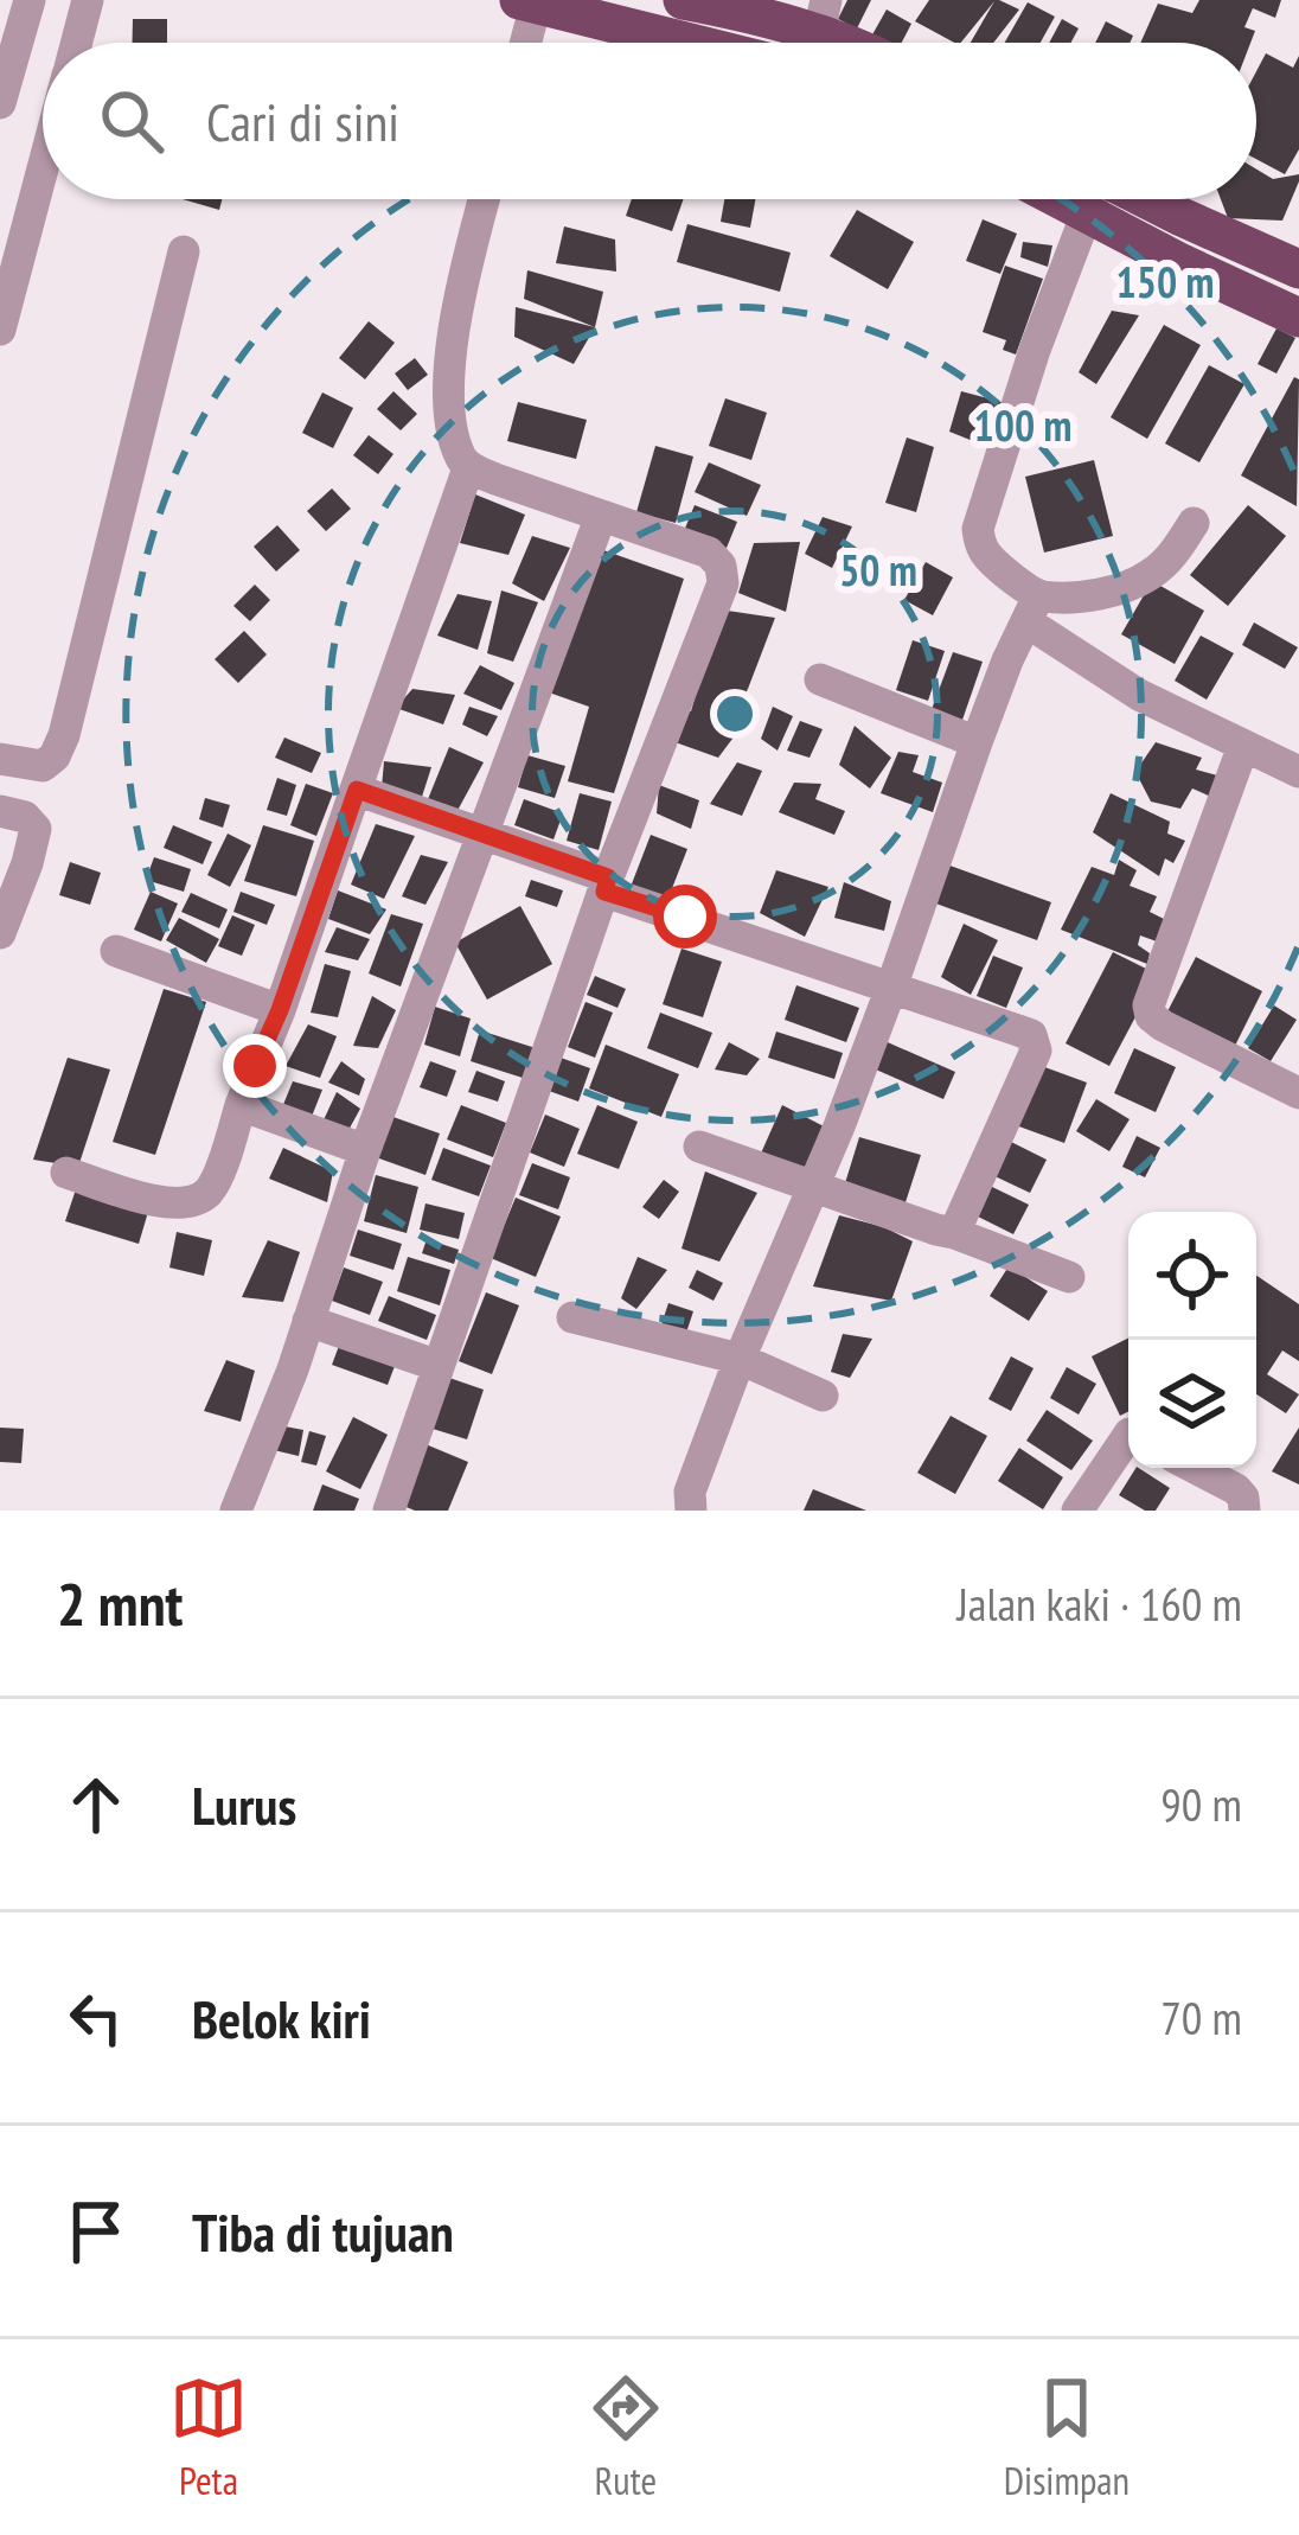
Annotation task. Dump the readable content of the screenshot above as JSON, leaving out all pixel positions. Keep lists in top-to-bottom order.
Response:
{
  "page": {
    "search": "Cari di sini",
    "heading": ["2 mnt", "Jalan kaki · 160 m"],
    "list": [
      ["Lurus", "90 m"],
      ["Belok kiri", "70 m"],
      "Tiba di tujuan"
    ],
    "nav": ["Peta", "Rute", "Disimpan"]
  },
  "rings": ["150 m", "100 m", "50 m"]
}
